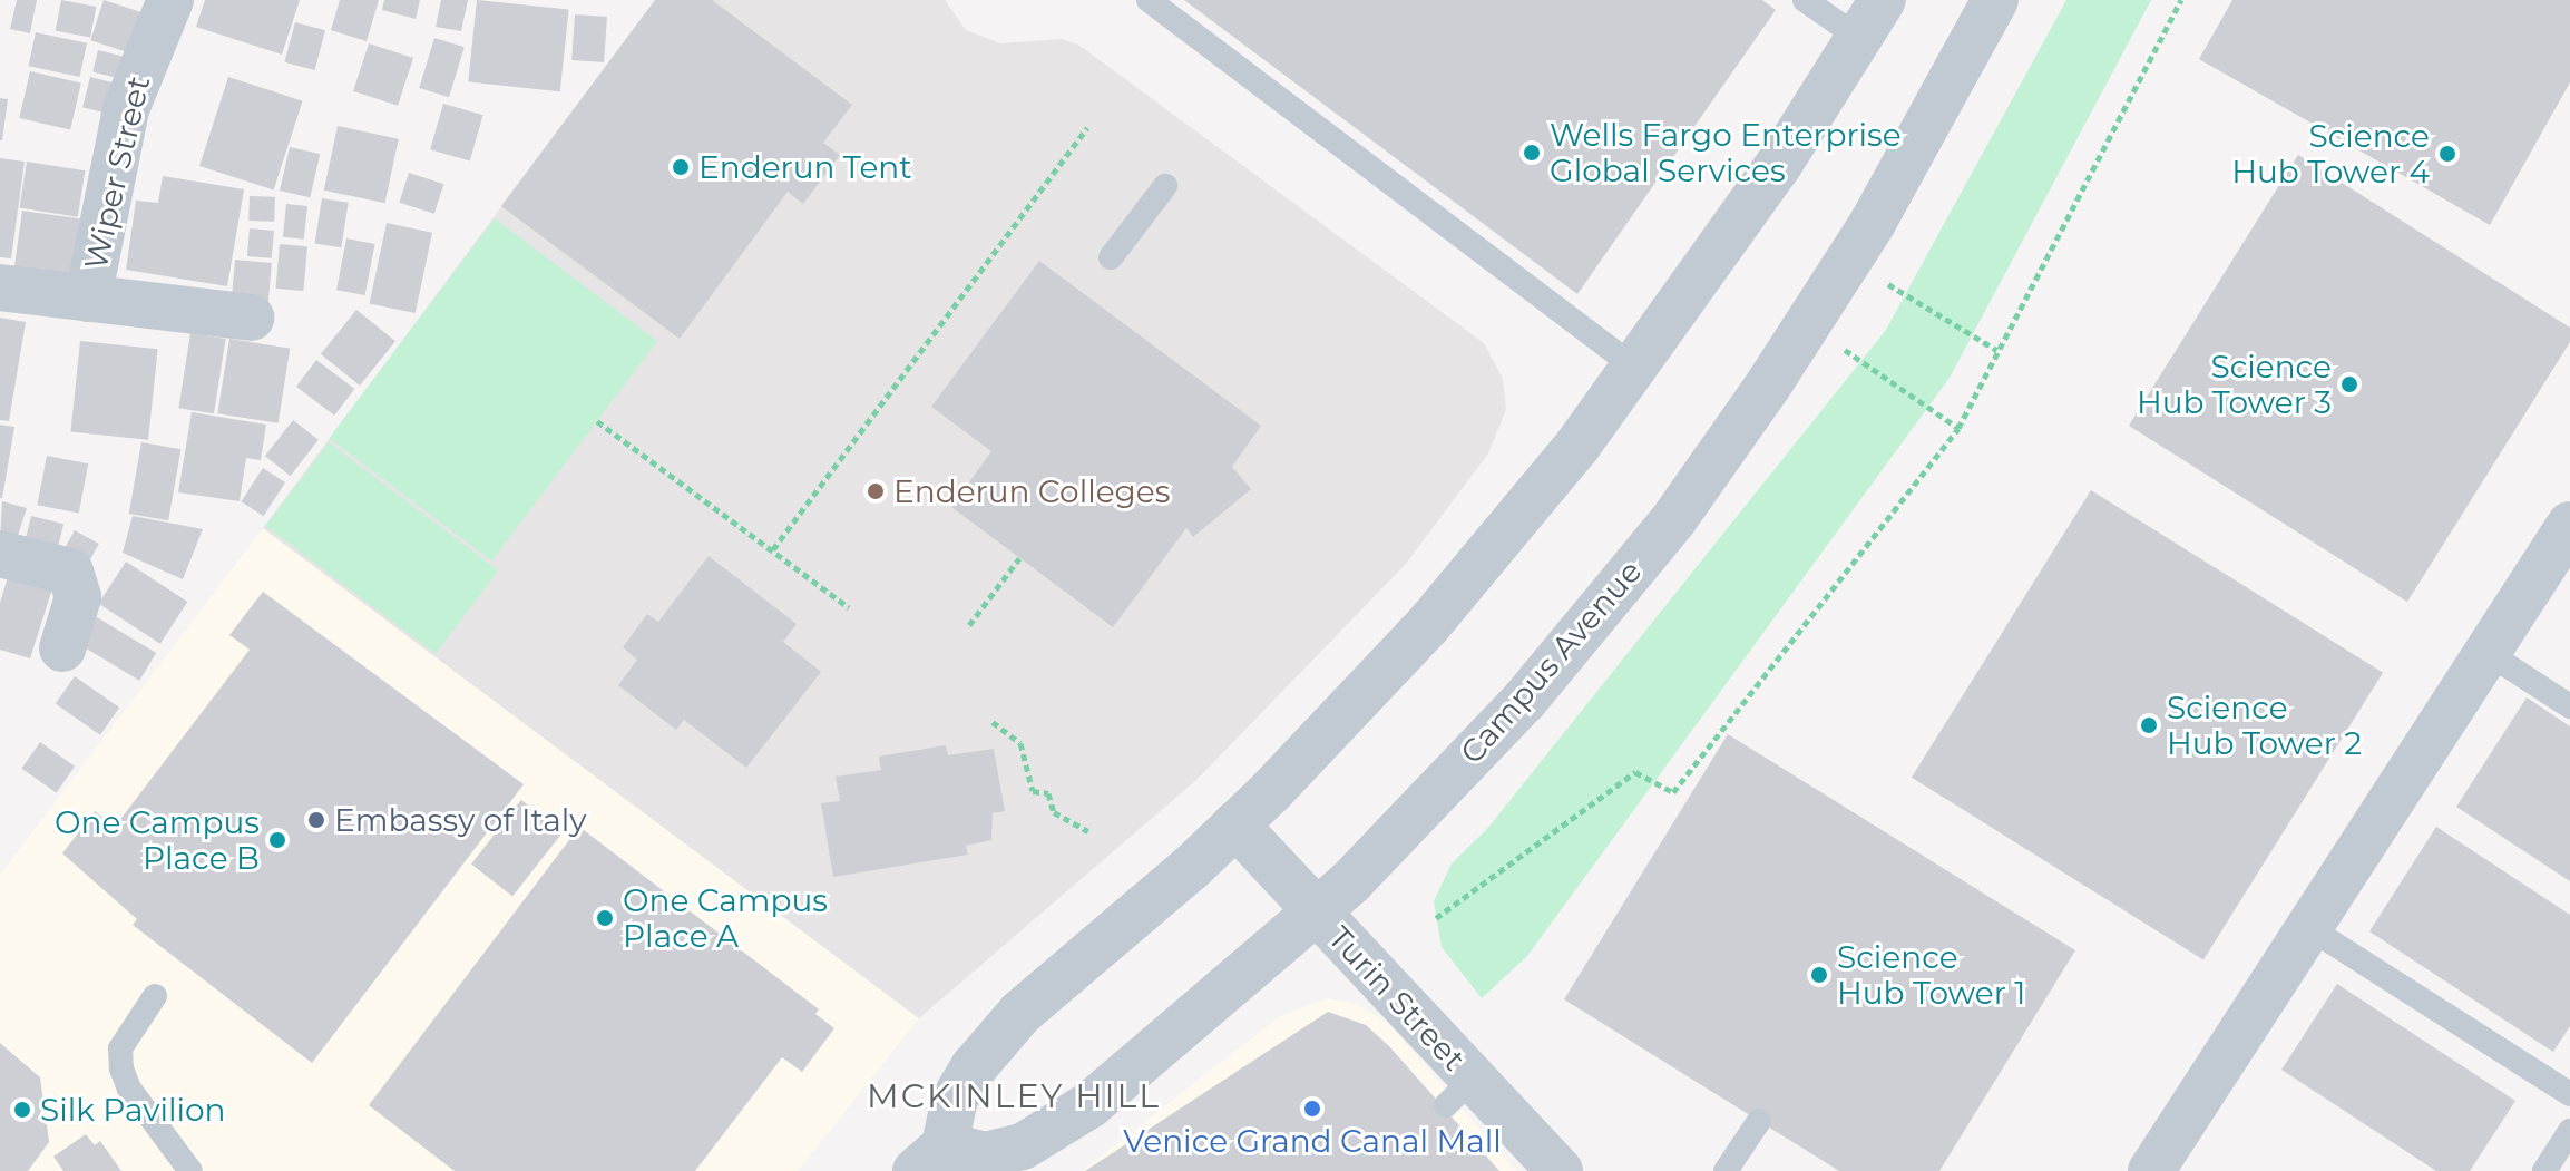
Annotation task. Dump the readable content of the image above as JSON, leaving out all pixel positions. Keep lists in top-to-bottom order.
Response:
{
  "streets": {
    "street": ["Wiper Street", "Campus Avenue", "Turin Street"]
  },
  "crossings": [
    ["Campus Avenue", "Turin Street"]
  ],
  "districts": ["MCKINLEY HILL"],
  "places": [
    "Wells Fargo Enterprise Global Services",
    "Science Hub Tower 4",
    "Enderun Tent",
    "Science Hub Tower 3",
    "Enderun Colleges",
    "Science Hub Tower 2",
    "Embassy of Italy",
    "One Campus Place B",
    "One Campus Place A",
    "Science Hub Tower 1",
    "Venice Grand Canal Mall",
    "Silk Pavilion"
  ]
}
